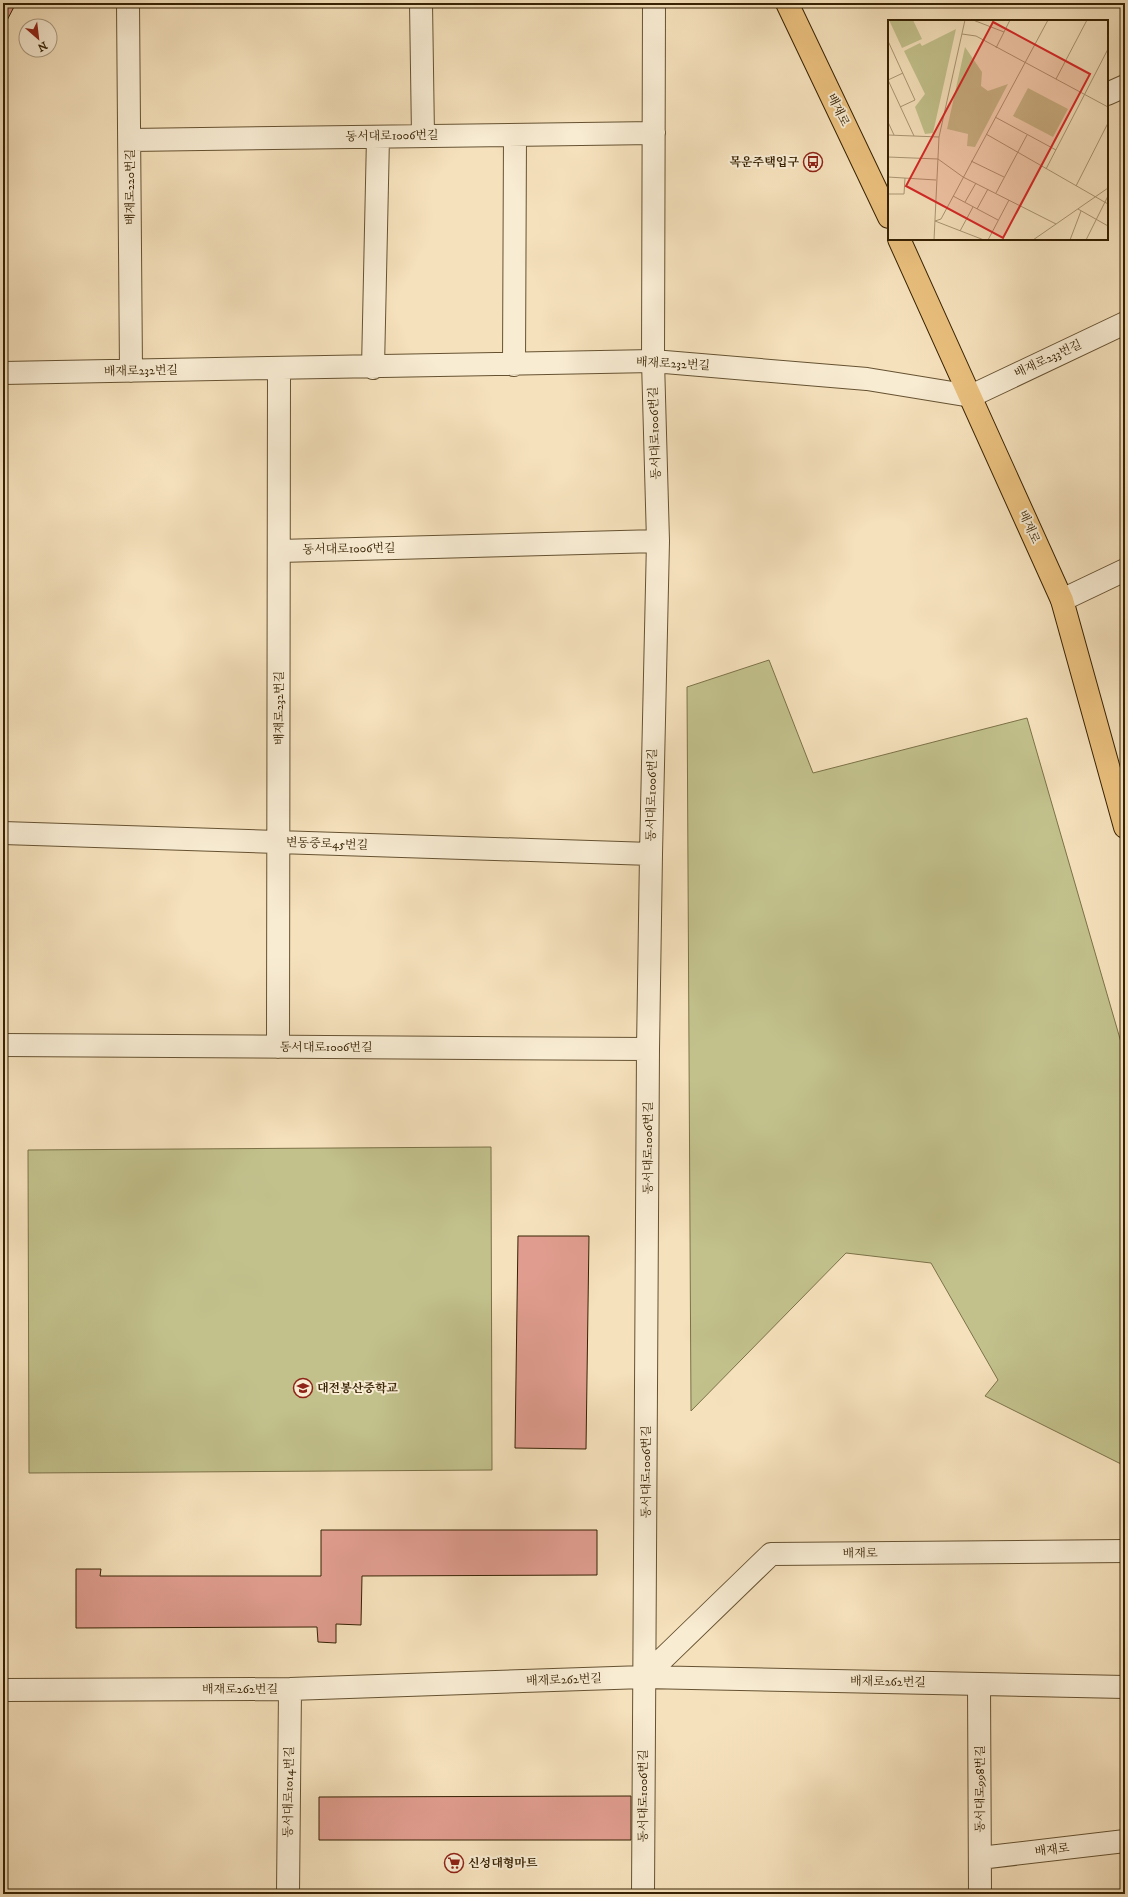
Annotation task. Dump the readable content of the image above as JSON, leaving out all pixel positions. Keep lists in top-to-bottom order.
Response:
{
  "streets": {
    "main road": ["배재로"],
    "street": [
      "동서대로1006번길",
      "배재로220번길",
      "배재로233번길",
      "배재로232번길",
      "변동중로45번길",
      "배재로262번길",
      "동서대로998번길",
      "동서대로1014번길"
    ]
  },
  "crossings": [
    ["배재로", "동서대로1006번길"],
    ["배재로", "배재로233번길"],
    ["배재로", "배재로232번길"],
    ["배재로", "배재로262번길"],
    ["배재로", "동서대로998번길"],
    ["동서대로1006번길", "배재로220번길"],
    ["동서대로1006번길", "배재로232번길"],
    ["동서대로1006번길", "변동중로45번길"],
    ["동서대로1006번길", "배재로262번길"],
    ["배재로220번길", "배재로232번길"],
    ["배재로233번길", "배재로232번길"],
    ["배재로232번길", "변동중로45번길"],
    ["배재로262번길", "동서대로998번길"],
    ["배재로262번길", "동서대로1014번길"]
  ],
  "places": {
    "bus stop": ["목운주택입구"],
    "school or university": ["대전봉산중학교"],
    "supermarket": ["신성대형마트"]
  },
  "north": "bottom right"
}
